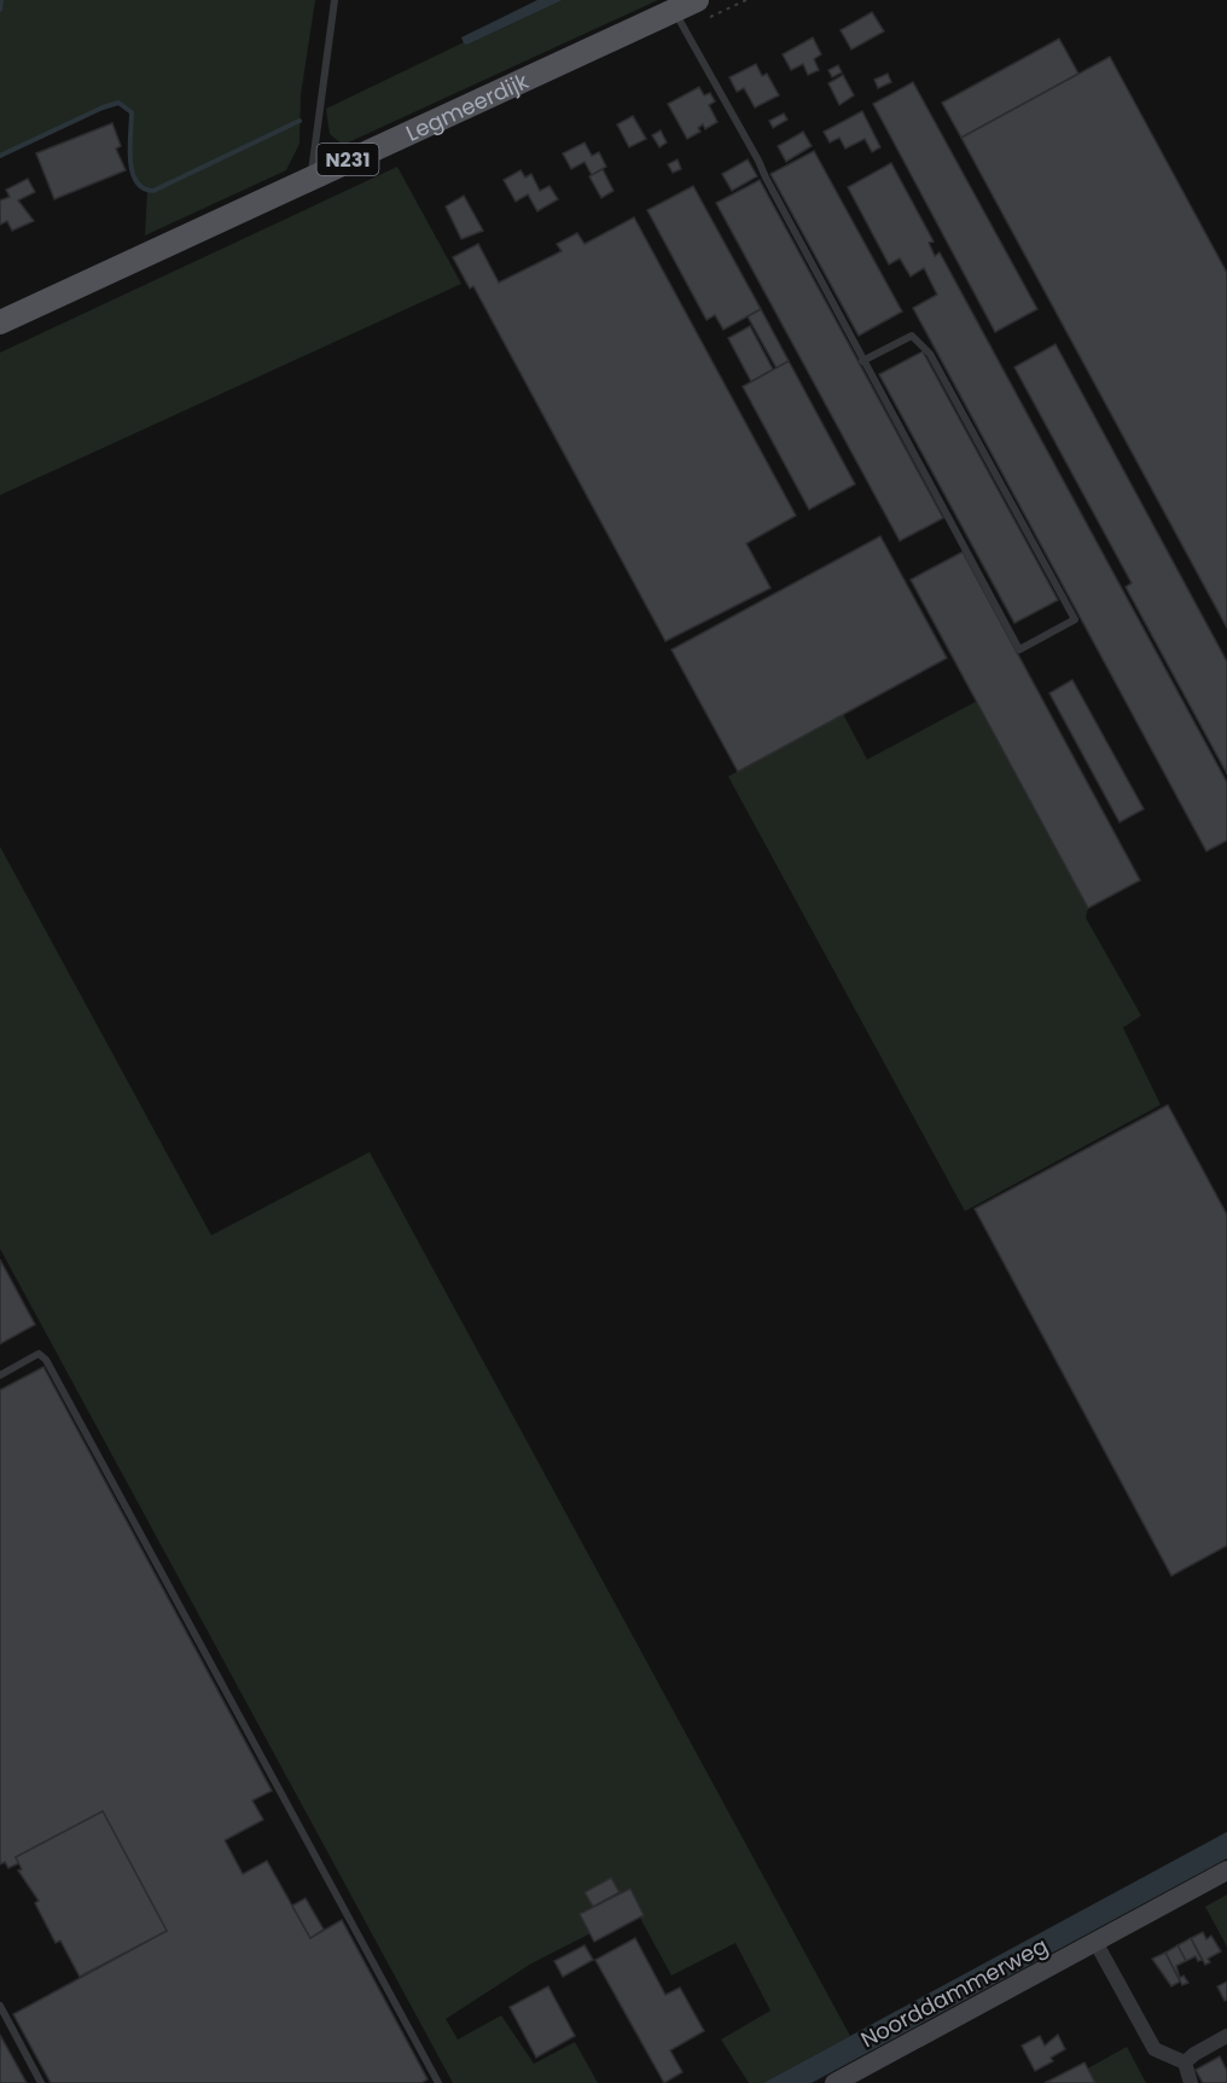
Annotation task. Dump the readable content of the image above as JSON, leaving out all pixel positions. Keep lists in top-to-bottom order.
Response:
{
  "streets": {
    "main road": ["Legmeerdijk", "N231"],
    "street": ["Noorddammerweg"]
  }
}
